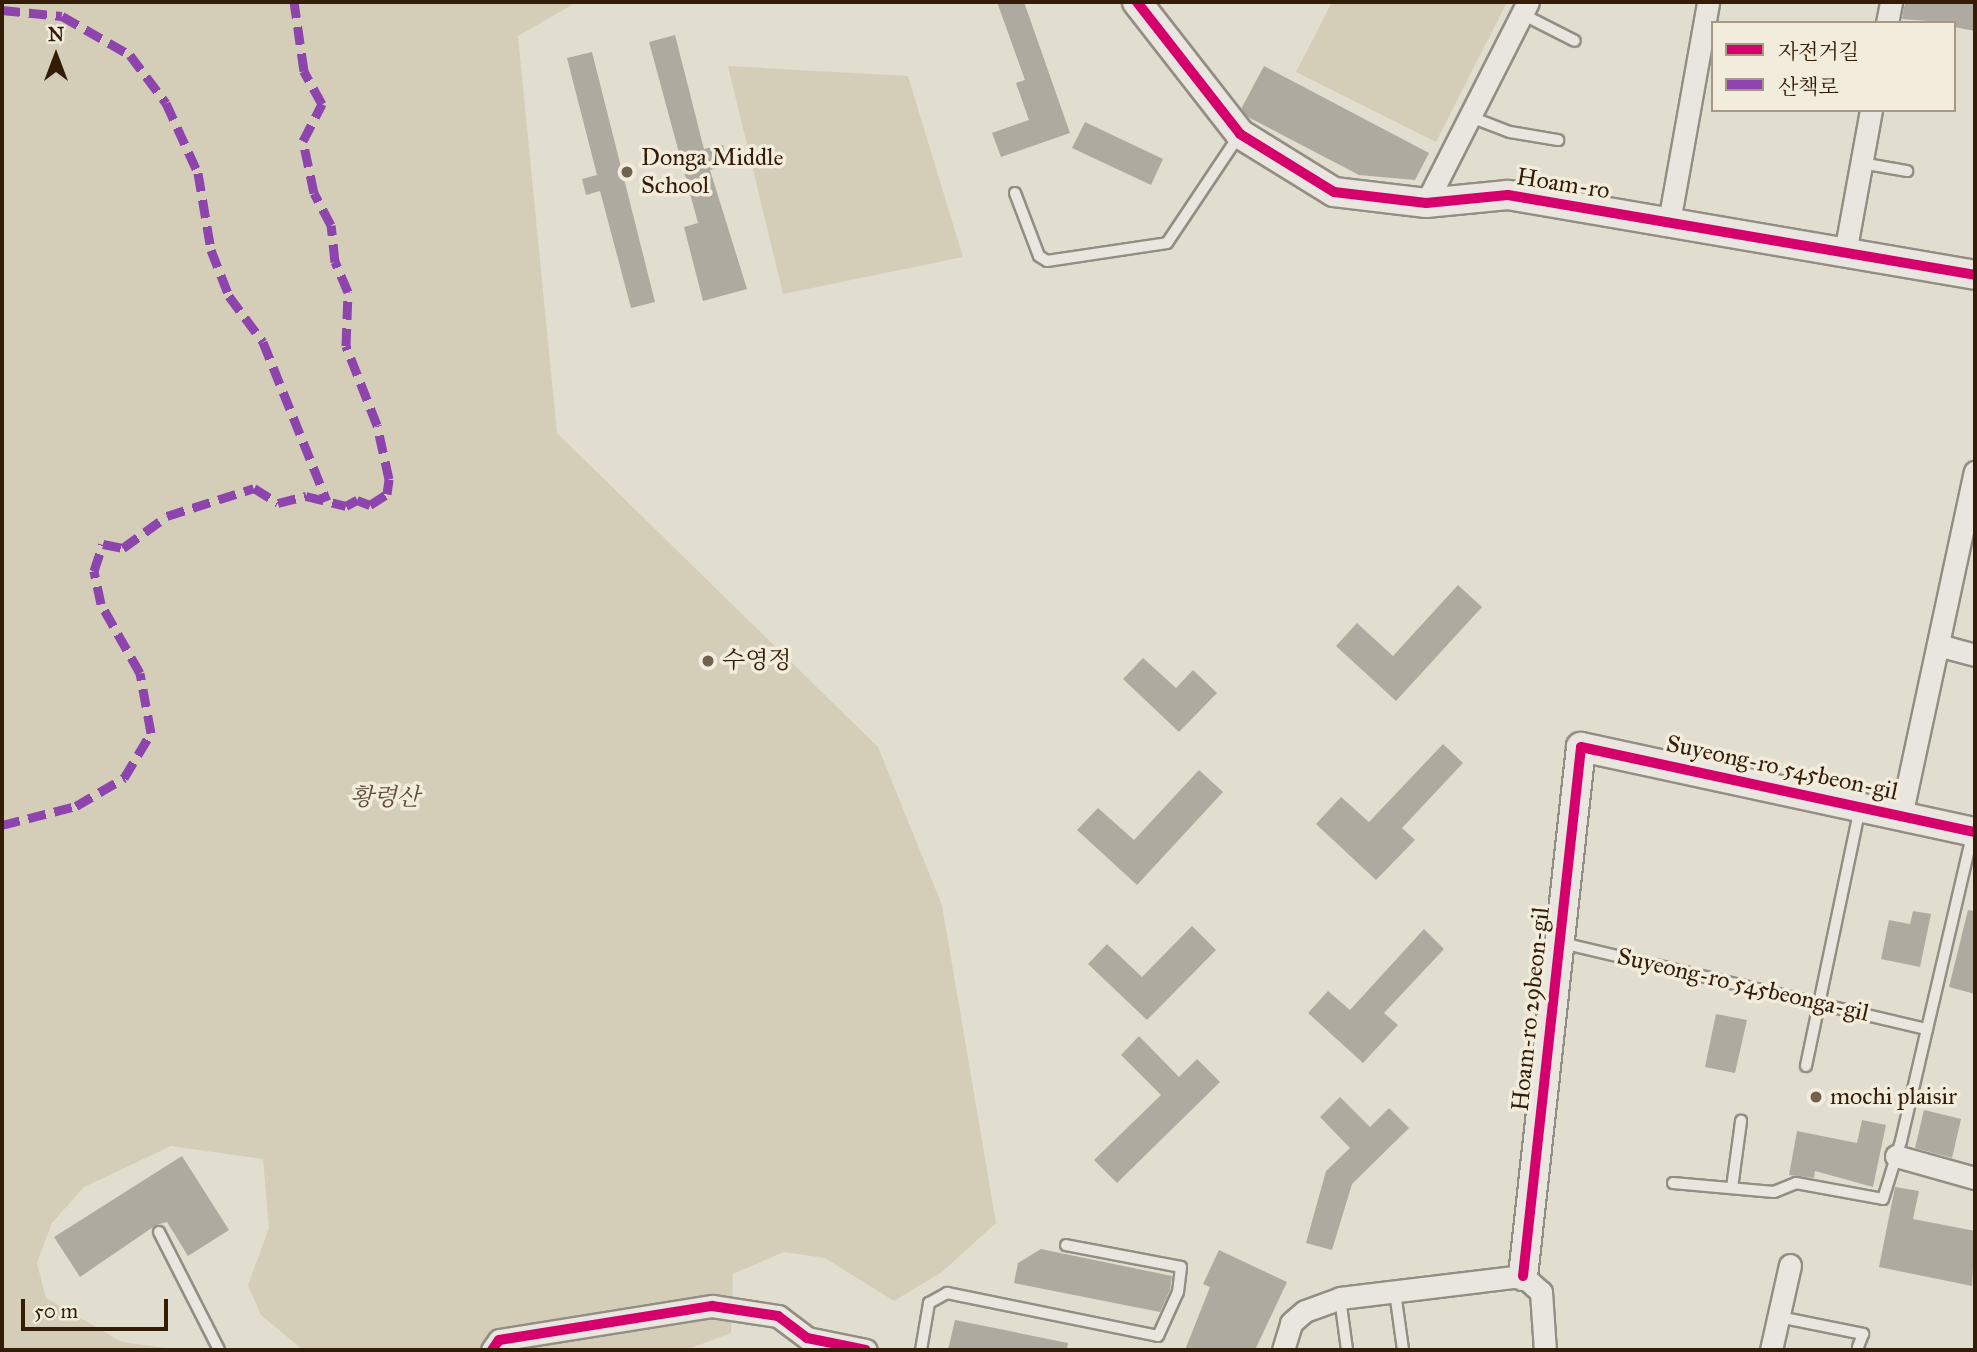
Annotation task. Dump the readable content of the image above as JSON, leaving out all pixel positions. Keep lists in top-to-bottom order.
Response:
{
  "streets": {
    "street": ["Hoam-ro", "Suyeong-ro 545beon-gil", "Hoam-ro 29beon-gil"],
    "lane": ["Suyeong-ro 545beonga-gil"]
  },
  "crossings": [
    ["Suyeong-ro 545beon-gil", "Suyeong-ro 545beonga-gil"],
    ["Suyeong-ro 545beon-gil", "Hoam-ro 29beon-gil"],
    ["Suyeong-ro 545beonga-gil", "Hoam-ro 29beon-gil"]
  ],
  "parks": ["황령산"],
  "places": ["Donga Middle School", "수영정", "mochi plaisir"],
  "legend": ["자전거길", "산책로"],
  "scale_bar": "50 m",
  "north": "top"
}
